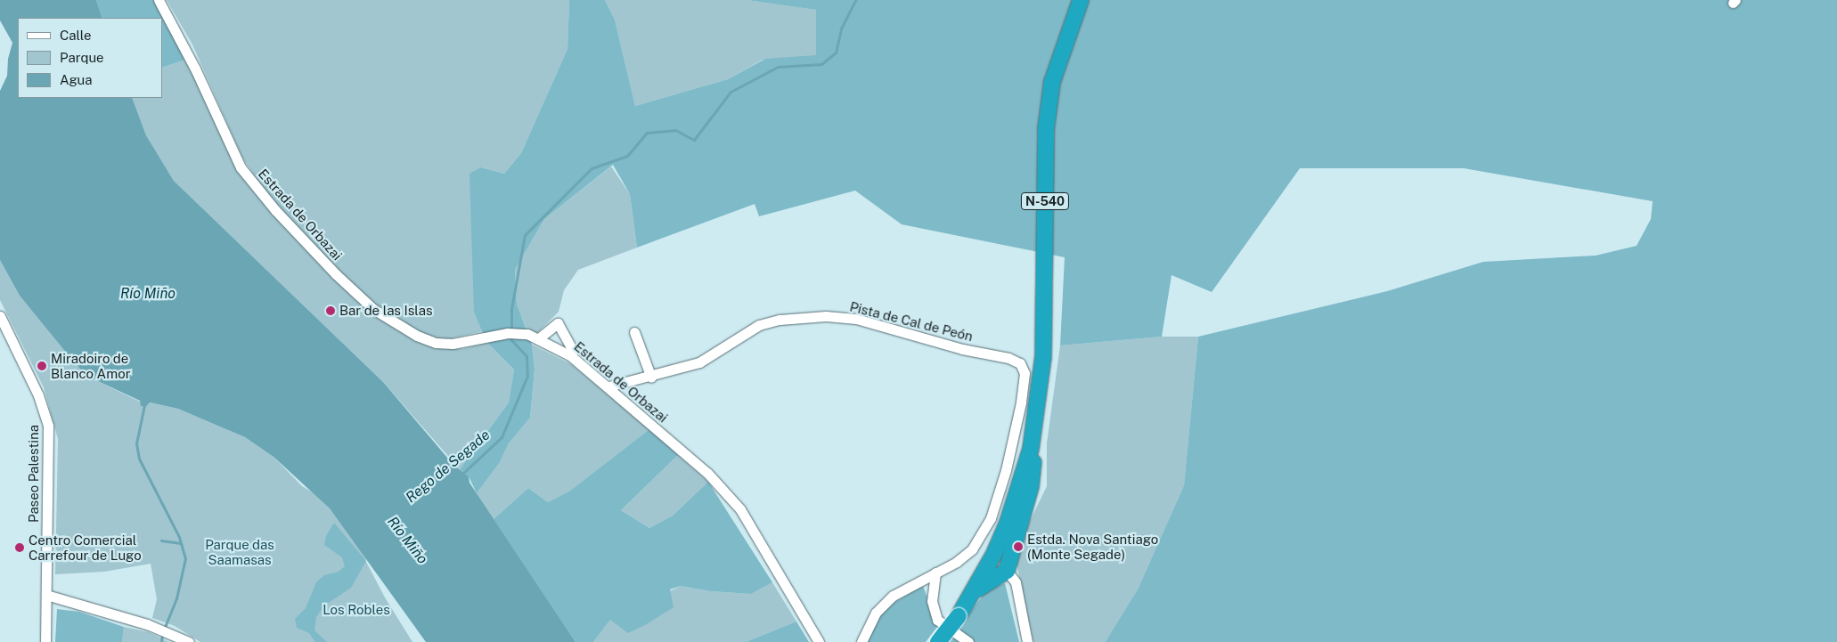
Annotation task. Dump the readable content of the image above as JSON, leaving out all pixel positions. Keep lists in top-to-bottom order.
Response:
{
  "streets": {
    "highway": ["N-540"],
    "street": ["Estrada de Orbazai", "Pista de Cal de Peón", "Paseo Palestina"]
  },
  "crossings": [
    ["Estrada de Orbazai", "Pista de Cal de Peón"]
  ],
  "water": ["Río Miño", "Rego de Segade"],
  "parks": ["Parque das Saamasas", "Los Robles"],
  "places": [
    "Bar de las Islas",
    "Miradoiro de Blanco Amor",
    "Estda. Nova Santiago (Monte Segade)",
    "Centro Comercial Carrefour de Lugo"
  ],
  "legend": ["Calle", "Parque", "Agua"]
}
